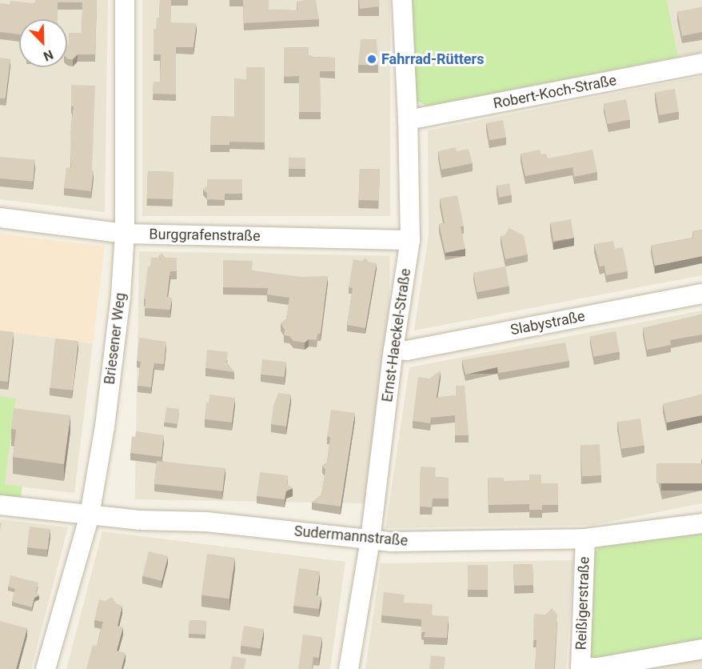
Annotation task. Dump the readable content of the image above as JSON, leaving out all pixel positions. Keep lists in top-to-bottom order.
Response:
{
  "streets": {
    "street": [
      "Robert-Koch-Straße",
      "Burggrafenstraße",
      "Slabystraße",
      "Ernst-Haeckel-Straße",
      "Briesener Weg",
      "Sudermannstraße",
      "Reißigerstraße"
    ]
  },
  "crossings": [
    ["Robert-Koch-Straße", "Ernst-Haeckel-Straße"],
    ["Burggrafenstraße", "Ernst-Haeckel-Straße"],
    ["Burggrafenstraße", "Briesener Weg"],
    ["Slabystraße", "Ernst-Haeckel-Straße"],
    ["Ernst-Haeckel-Straße", "Sudermannstraße"],
    ["Briesener Weg", "Sudermannstraße"],
    ["Sudermannstraße", "Reißigerstraße"]
  ],
  "places": ["Fahrrad-Rütters"],
  "north": "bottom right"
}
